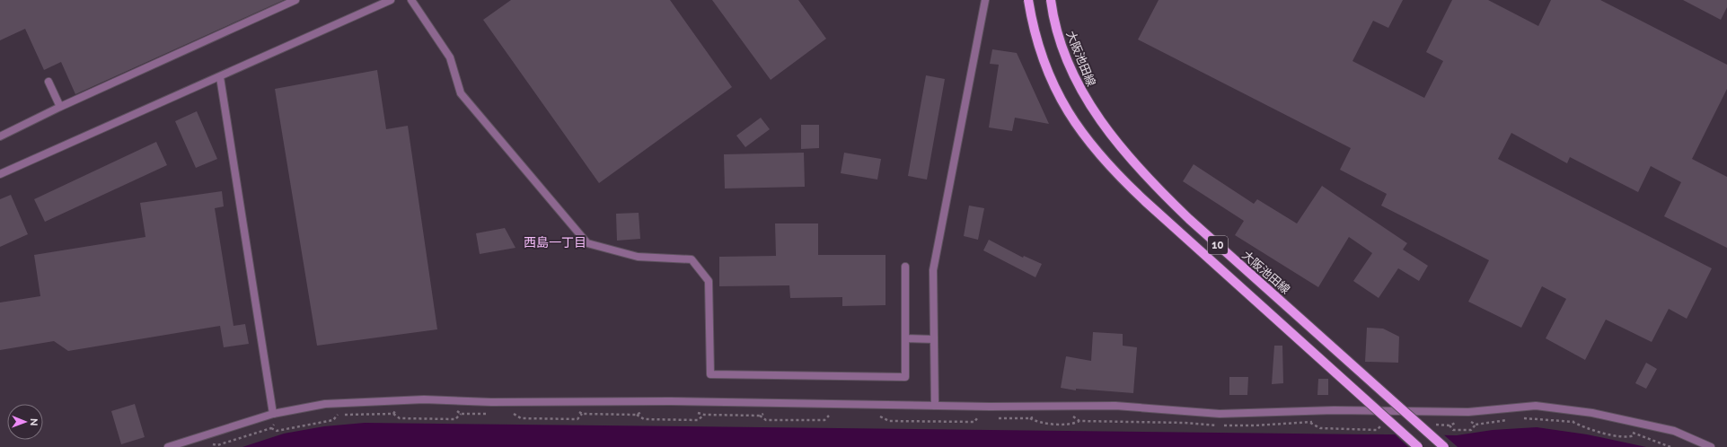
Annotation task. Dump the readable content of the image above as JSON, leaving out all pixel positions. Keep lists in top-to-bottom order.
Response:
{
  "streets": {
    "main road": ["大阪池田線", "10"]
  },
  "districts": ["西島一丁目"],
  "north": "right"
}
